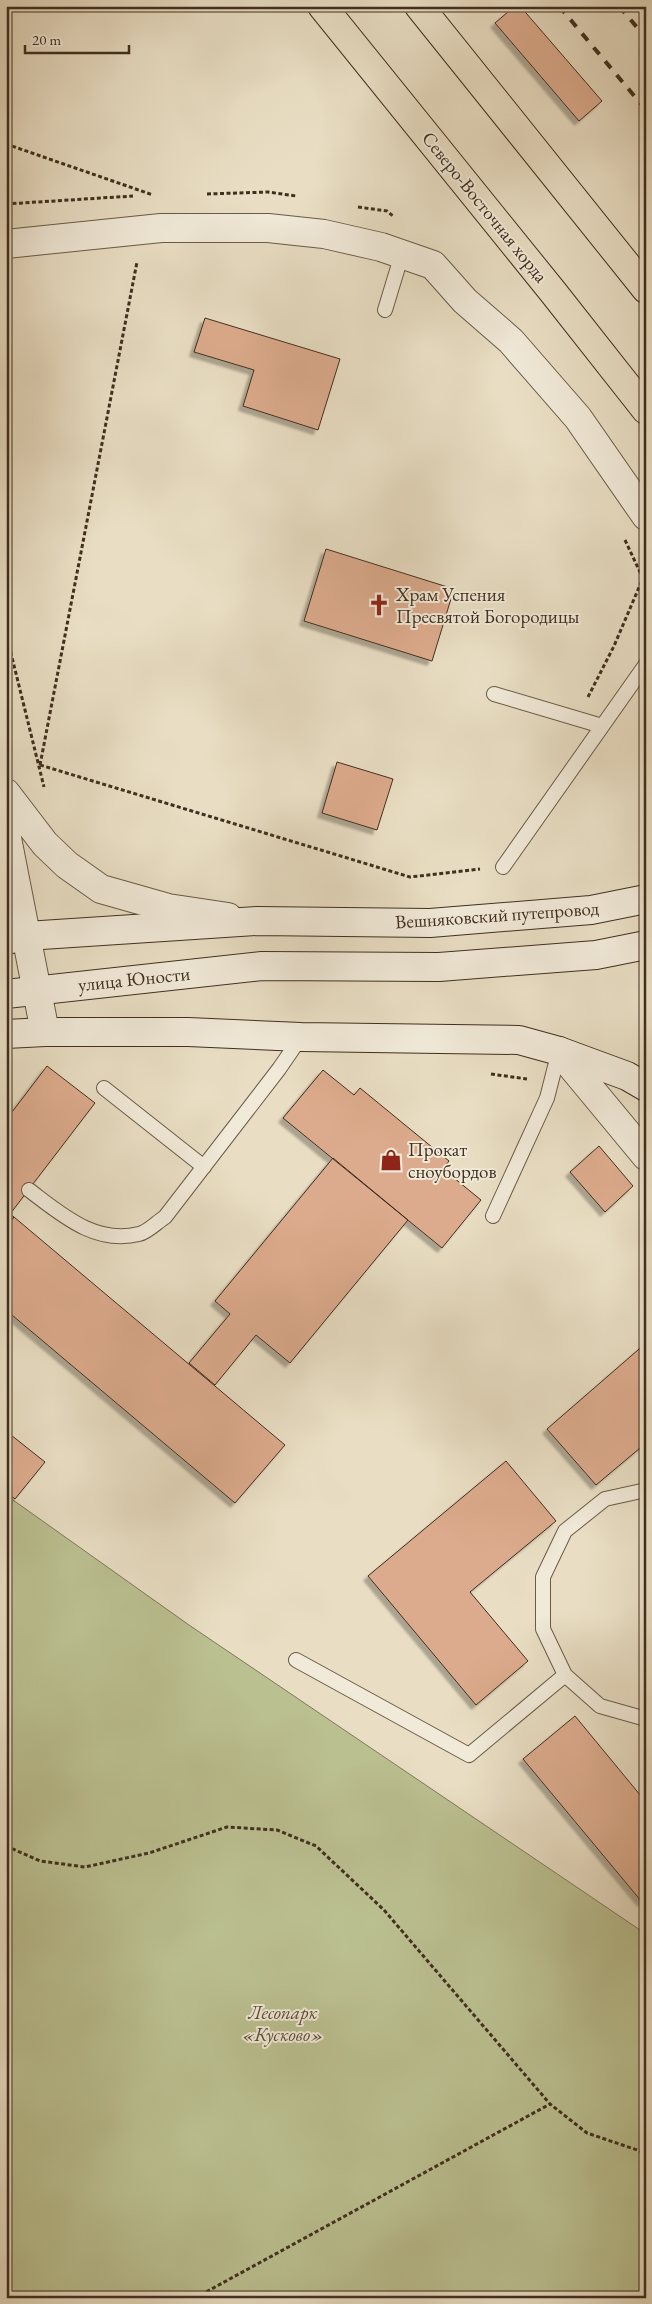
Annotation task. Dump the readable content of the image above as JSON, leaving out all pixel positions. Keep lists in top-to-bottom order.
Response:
{
  "streets": {
    "main road": ["Северо-Восточная хорда", "Вешняковский путепровод", "улица Юности"]
  },
  "parks": ["Лесопарк «Кусково»"],
  "places": {
    "church": ["Храм Успения Пресвятой Богородицы"],
    "shop": ["Прокат сноубордов"]
  },
  "scale_bar": "20 m"
}
